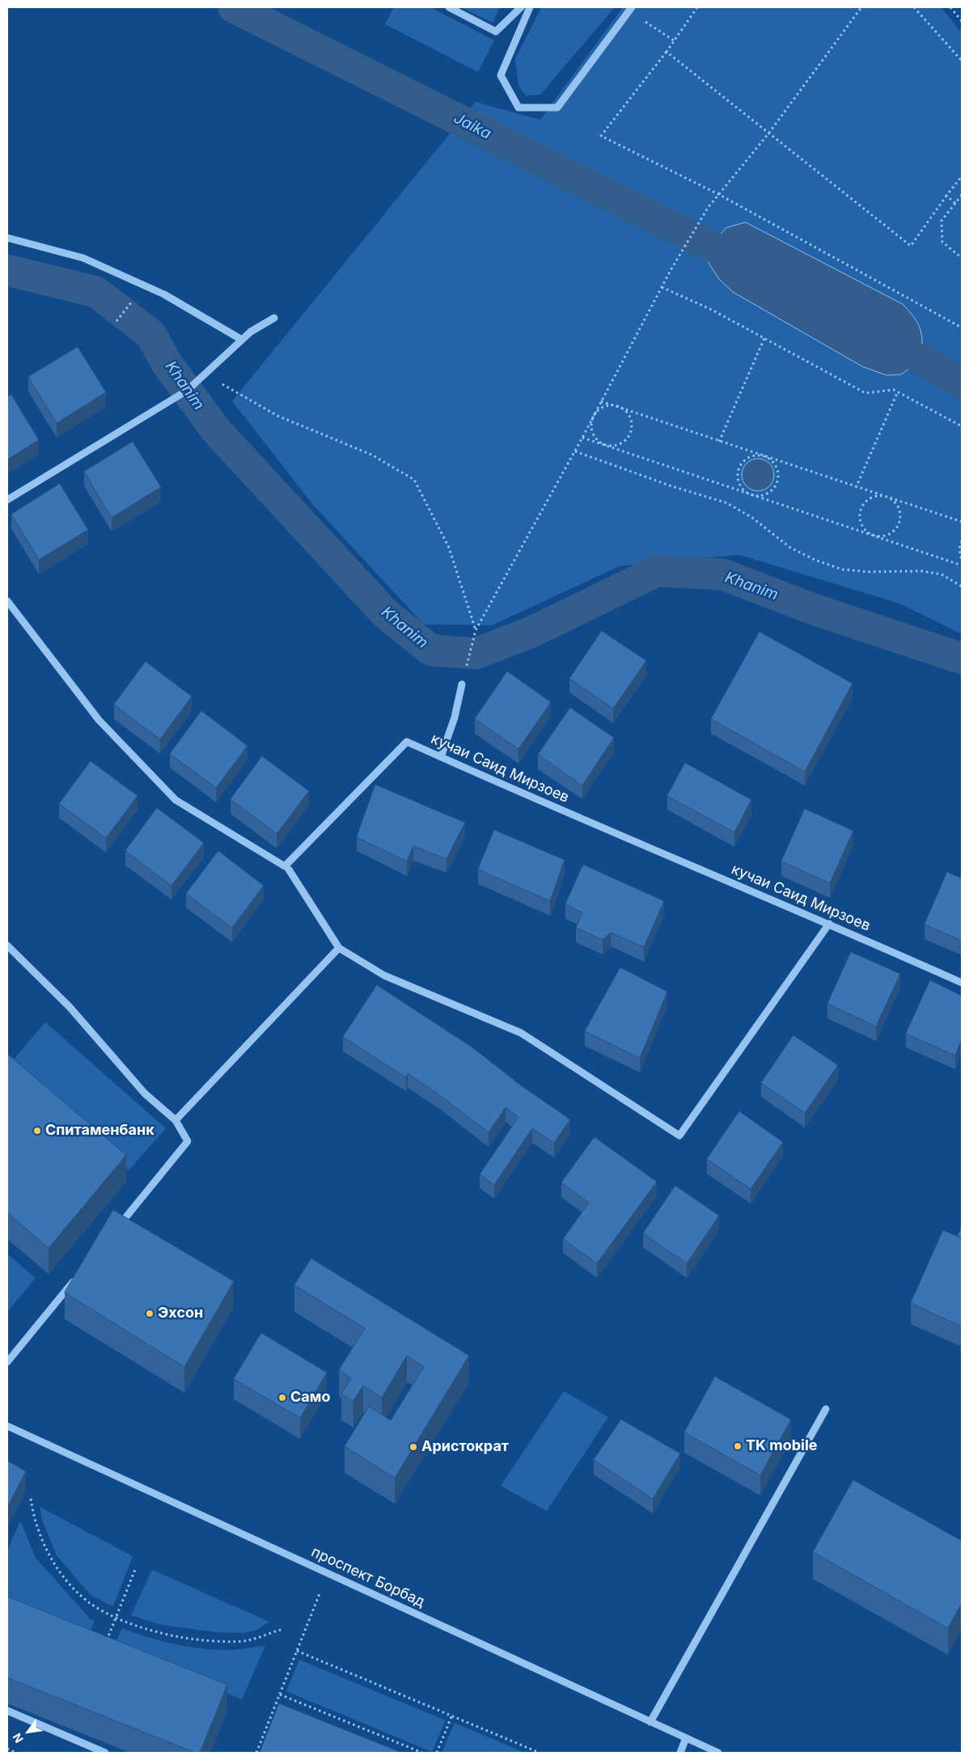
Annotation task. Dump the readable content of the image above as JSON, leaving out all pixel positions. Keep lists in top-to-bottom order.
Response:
{
  "streets": {
    "street": ["кучаи Саид Мирзоев", "проспект Борбад"]
  },
  "water": ["Jaika", "Khanim"],
  "places": [
    "Спитаменбанк",
    "Эхсон",
    "Само",
    "TK mobile",
    "Аристократ"
  ],
  "north": "bottom left"
}
